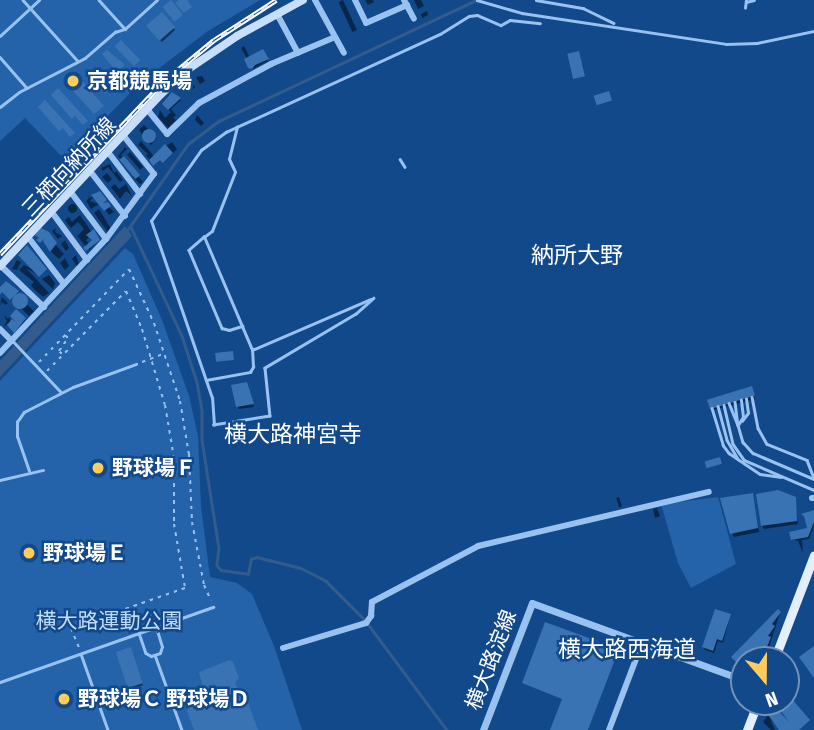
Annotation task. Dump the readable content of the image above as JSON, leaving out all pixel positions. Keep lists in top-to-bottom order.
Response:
{
  "streets": {
    "main road": ["三栖向納所線"],
    "street": ["横大路淀線"]
  },
  "districts": ["納所大野", "横大路神宮寺", "横大路西海道"],
  "parks": ["横大路運動公園"],
  "places": [
    "京都競馬場",
    "野球場Ｆ",
    "野球場Ｅ",
    "野球場Ｃ 野球場Ｄ"
  ],
  "north": "bottom"
}
